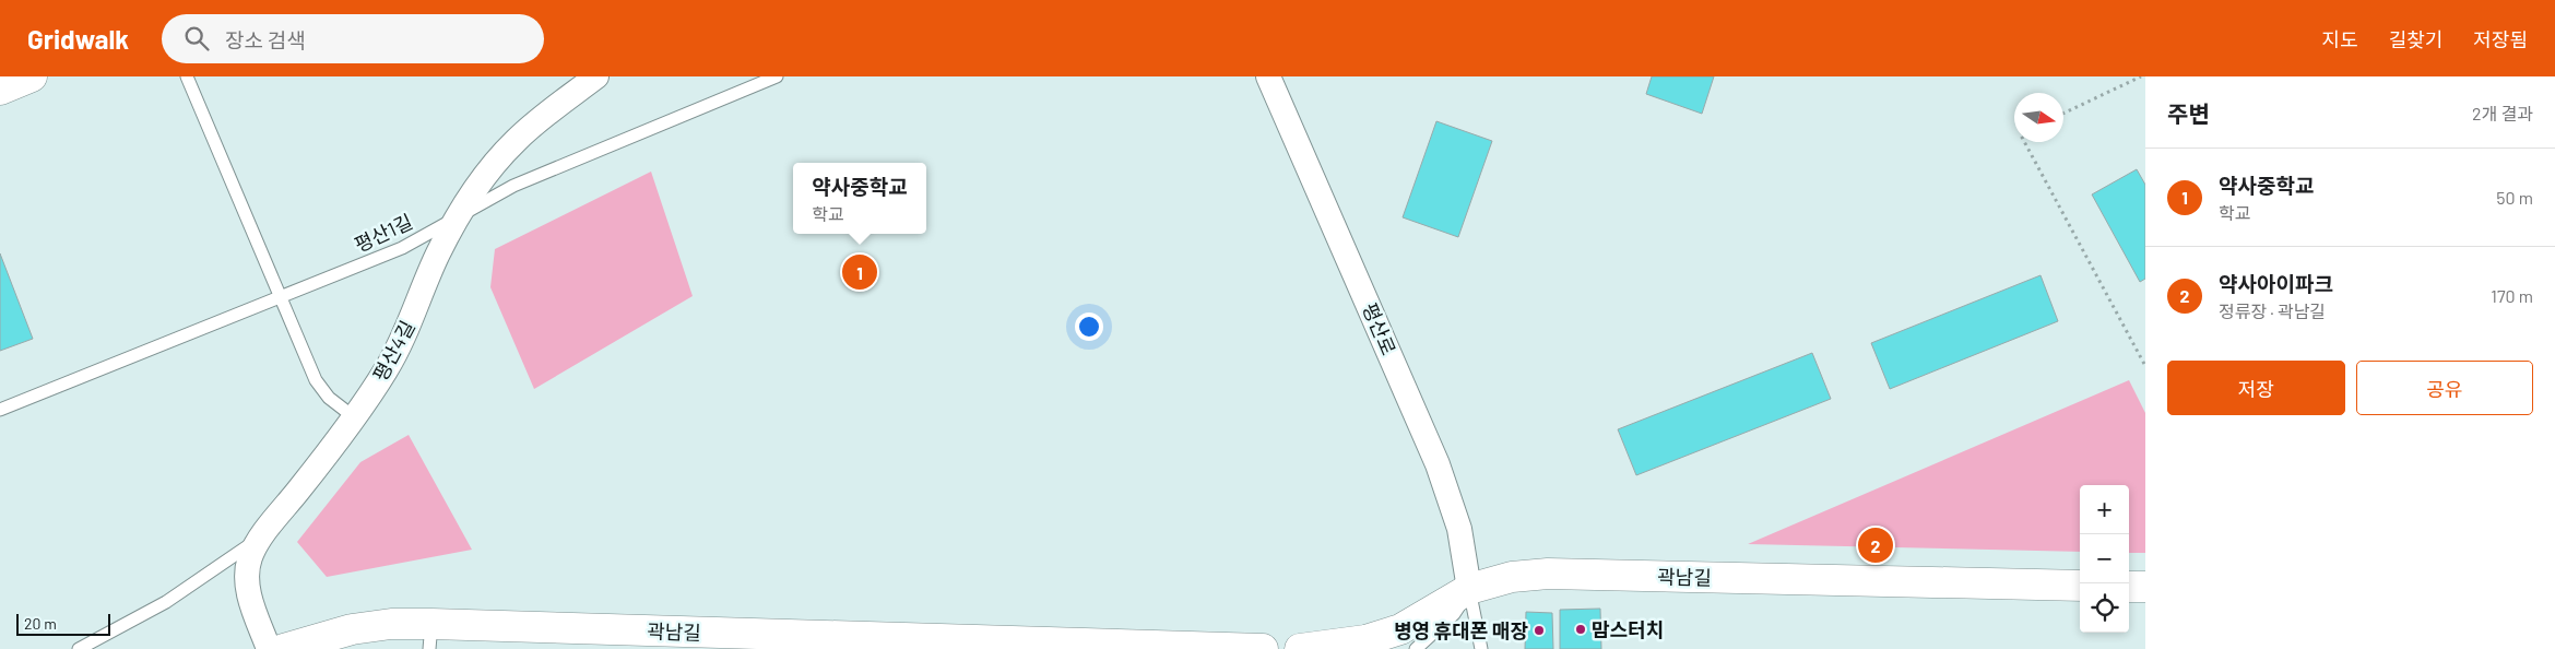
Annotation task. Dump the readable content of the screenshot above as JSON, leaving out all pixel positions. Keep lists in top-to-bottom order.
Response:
{
  "streets": {
    "main road": ["곽남길"],
    "street": ["평산로", "평산4길"],
    "lane": ["평산1길"]
  },
  "crossings": [
    ["평산1길", "평산4길"],
    ["평산로", "곽남길"]
  ],
  "places": ["맘스터치", "병영 휴대폰 매장"],
  "scale_bar": "20 m",
  "north": "right",
  "page": {
    "header": "Gridwalk",
    "search": "장소 검색",
    "nav": ["지도", "길찾기", "저장됨"],
    "heading": ["주변", "2개 결과"],
    "list": [
      {
        "mark": "1",
        "name": "약사중학교",
        "note": "학교",
        "value": "50 m"
      },
      {
        "mark": "2",
        "name": "약사아이파크",
        "note": "정류장 · 곽남길",
        "value": "170 m"
      }
    ],
    "popup": ["약사중학교", "학교"],
    "pins": ["1", "2"],
    "buttons": ["저장", "공유"],
    "map_buttons": ["+", "−"],
    "scale": "20 m"
  }
}
